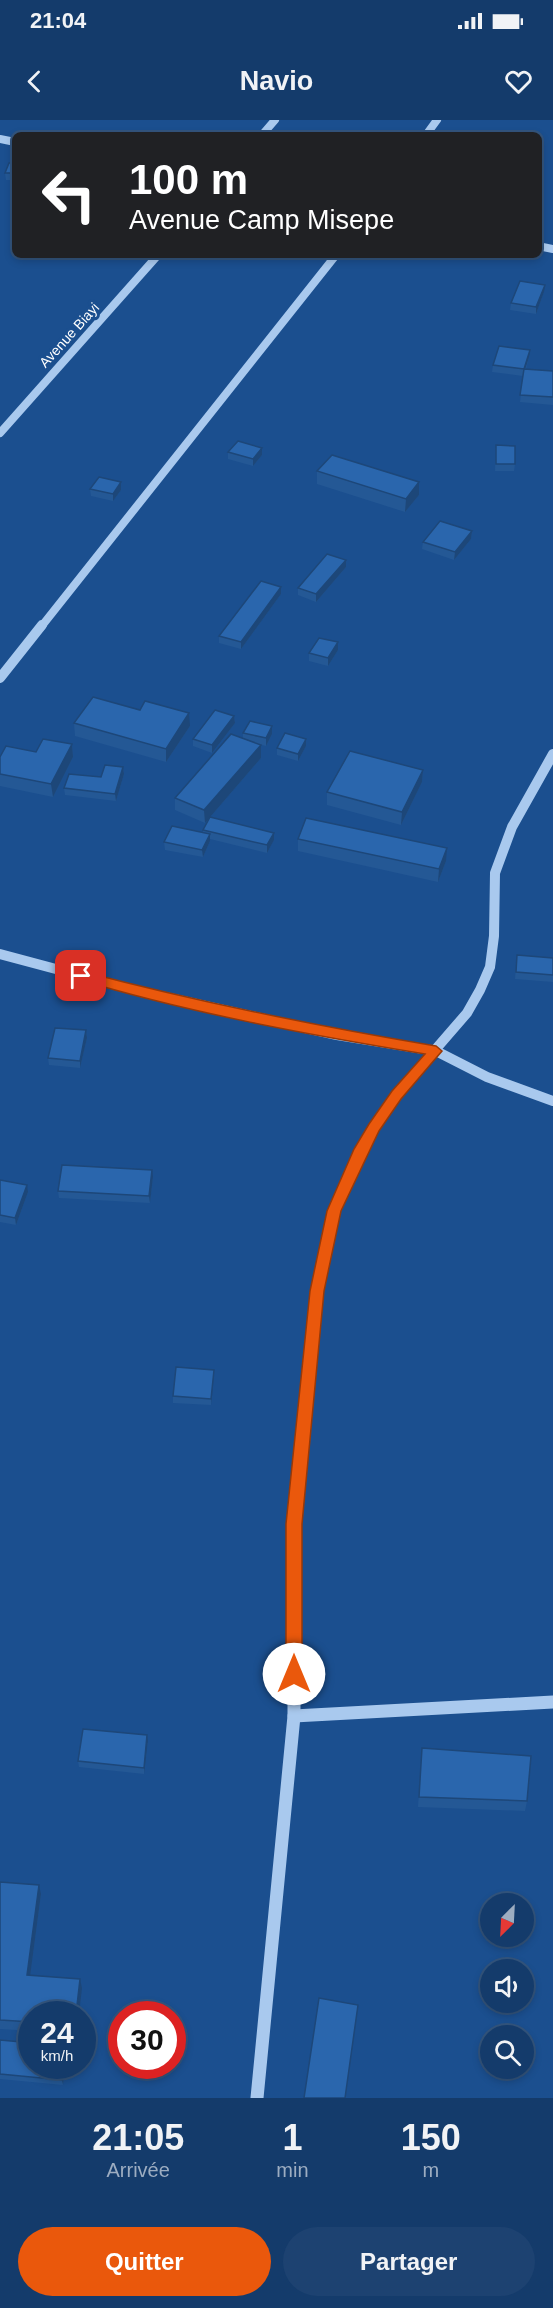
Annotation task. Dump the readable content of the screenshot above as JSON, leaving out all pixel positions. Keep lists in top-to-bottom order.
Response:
{
  "streets": {
    "street": ["Avenue Biayi"]
  },
  "north": "bottom left",
  "page": {
    "status": "21:04",
    "header": "Navio",
    "turn": ["100 m", "Avenue Camp Misepe"],
    "speed": "24 km/h",
    "limit": "30",
    "eta": [
      "21:05",
      "Arrivée",
      "1",
      "min",
      "150",
      "m"
    ],
    "buttons": ["Quitter", "Partager"]
  }
}
